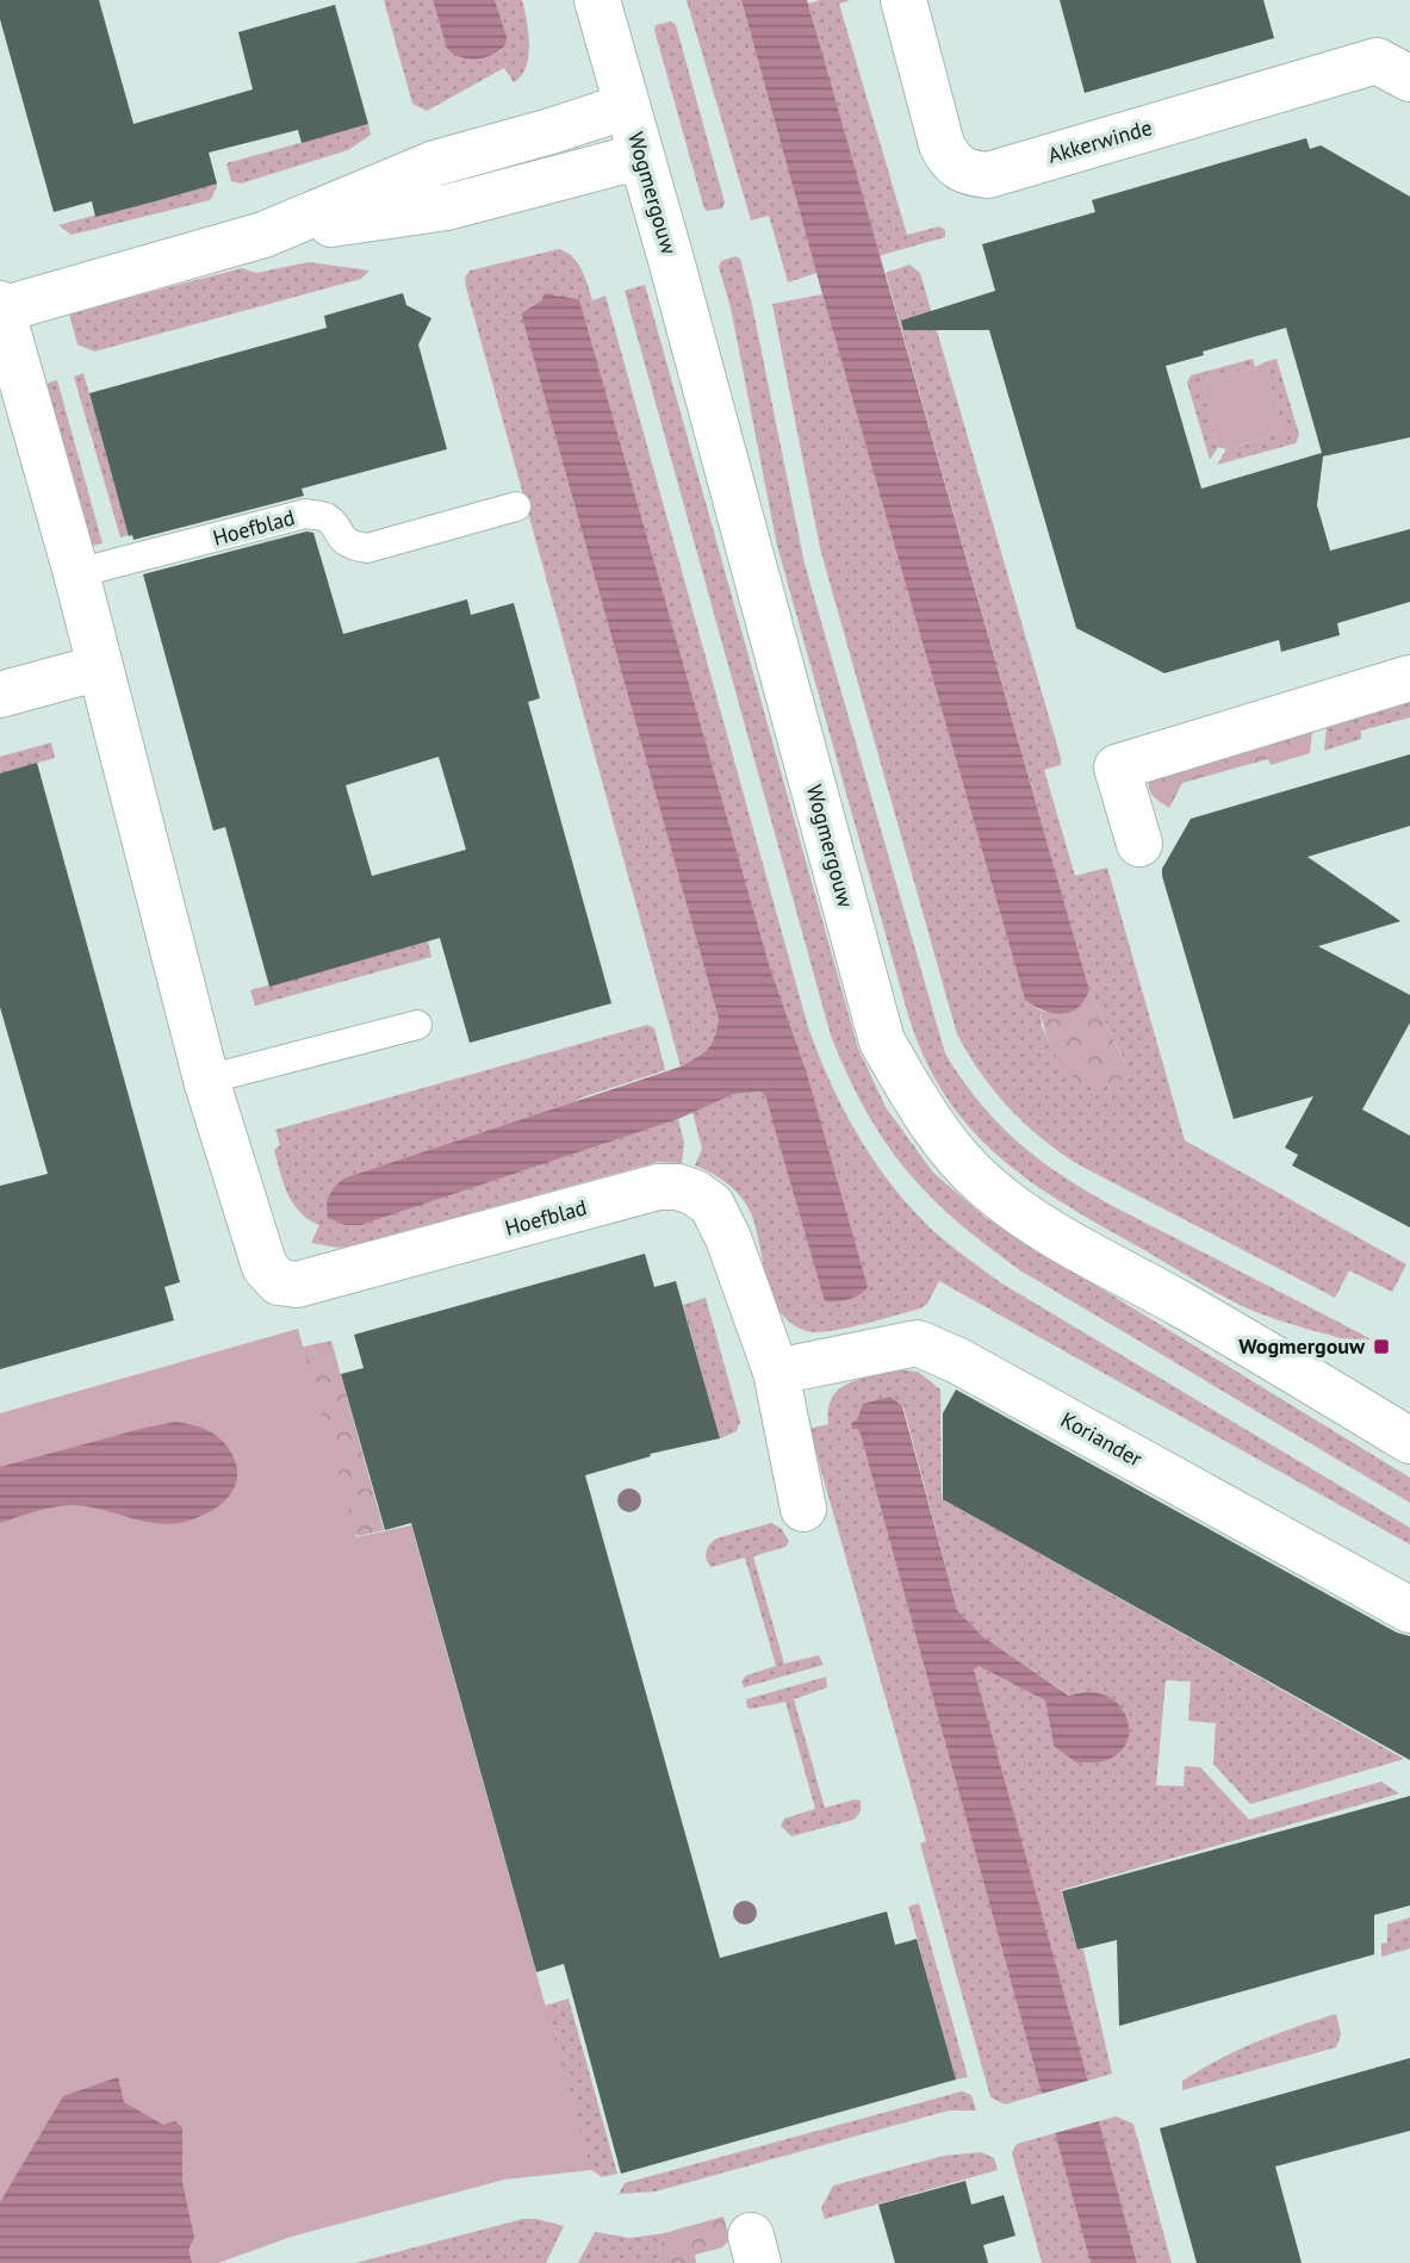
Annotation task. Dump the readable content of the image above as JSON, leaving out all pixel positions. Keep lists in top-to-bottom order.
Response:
{
  "streets": {
    "street": [
      "Akkerwinde",
      "Wogmergouw",
      "Hoefblad",
      "Koriander"
    ]
  },
  "crossings": [
    ["Wogmergouw", "Hoefblad"],
    ["Hoefblad", "Koriander"]
  ],
  "places": {
    "transit": ["Wogmergouw"]
  }
}
